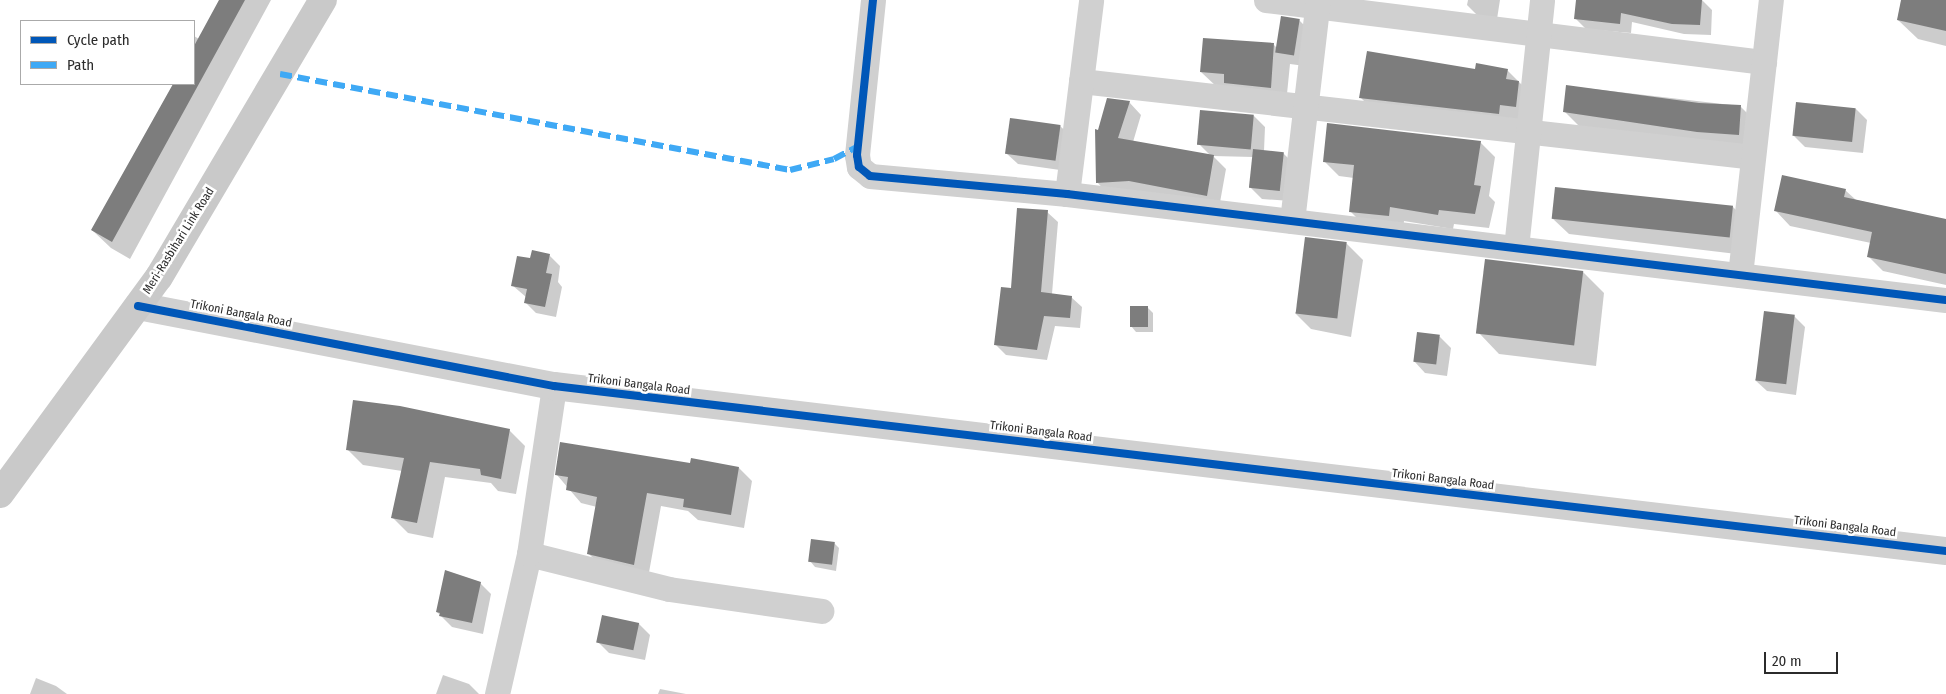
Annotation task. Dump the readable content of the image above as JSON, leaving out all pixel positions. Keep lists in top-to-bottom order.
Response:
{
  "streets": {
    "main road": ["Meri-Rasbihari Link Road"],
    "street": ["Trikoni Bangala Road"]
  },
  "crossings": [
    ["Meri-Rasbihari Link Road", "Trikoni Bangala Road"]
  ],
  "legend": ["Cycle path", "Path"],
  "scale_bar": "20 m"
}
